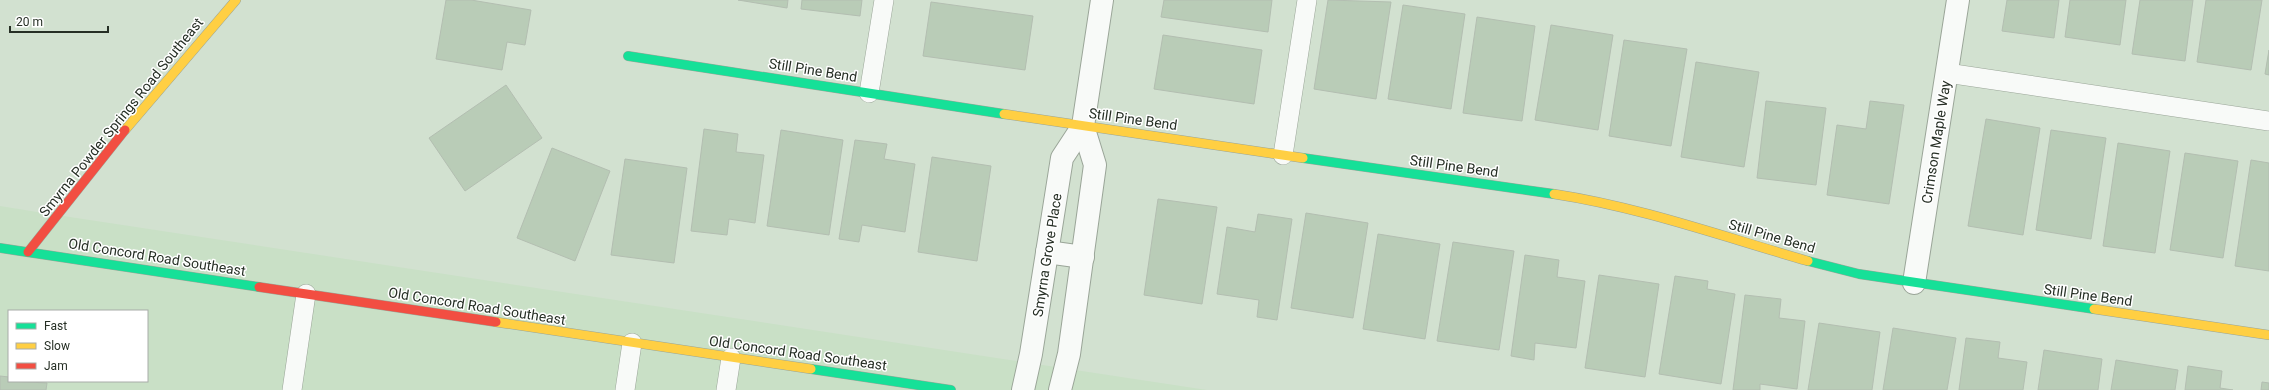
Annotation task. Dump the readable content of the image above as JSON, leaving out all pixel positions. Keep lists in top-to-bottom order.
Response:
{
  "streets": {
    "street": [
      "Still Pine Bend",
      "Smyrna Powder Springs Road Southeast",
      "Crimson Maple Way",
      "Smyrna Grove Place",
      "Old Concord Road Southeast"
    ]
  },
  "crossings": [
    ["Still Pine Bend", "Crimson Maple Way"],
    ["Still Pine Bend", "Smyrna Grove Place"],
    ["Smyrna Powder Springs Road Southeast", "Old Concord Road Southeast"]
  ],
  "legend": ["Fast", "Slow", "Jam"],
  "scale_bar": "20 m"
}
